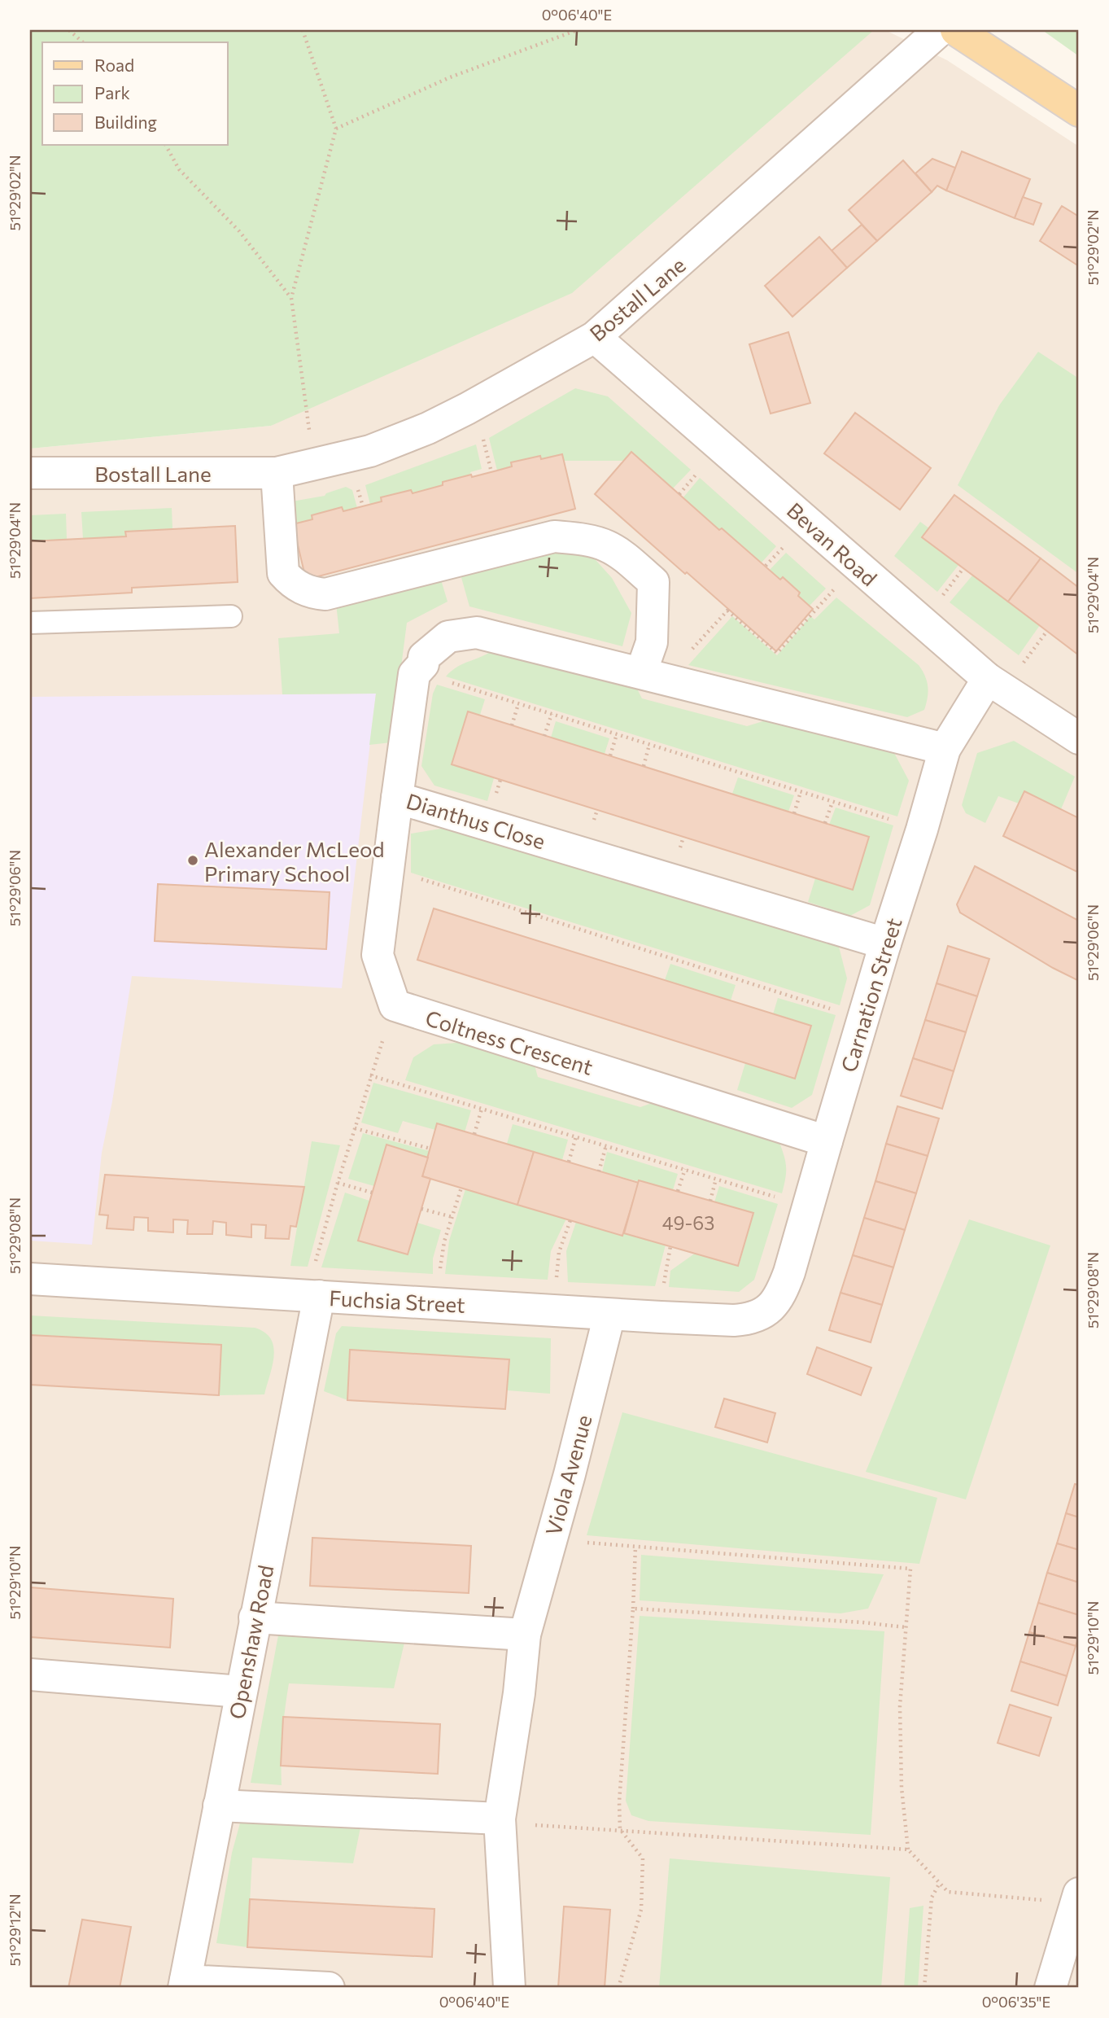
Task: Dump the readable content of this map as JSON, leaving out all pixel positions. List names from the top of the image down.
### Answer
{
  "streets": {
    "street": [
      "Bostall Lane",
      "Bevan Road",
      "Dianthus Close",
      "Carnation Street",
      "Coltness Crescent",
      "Fuchsia Street",
      "Viola Avenue",
      "Openshaw Road"
    ]
  },
  "crossings": [
    ["Bostall Lane", "Bevan Road"],
    ["Bevan Road", "Carnation Street"],
    ["Dianthus Close", "Carnation Street"],
    ["Carnation Street", "Coltness Crescent"],
    ["Carnation Street", "Fuchsia Street"],
    ["Fuchsia Street", "Viola Avenue"],
    ["Fuchsia Street", "Openshaw Road"]
  ],
  "places": ["Alexander McLeod Primary School"],
  "house_numbers": ["49-63"],
  "legend": ["Road", "Park", "Building"],
  "coordinates": [
    "0°06'40\"E",
    "51°29'02\"N",
    "51°29'04\"N",
    "51°29'06\"N",
    "51°29'08\"N",
    "51°29'10\"N",
    "51°29'12\"N",
    "0°06'35\"E"
  ]
}
